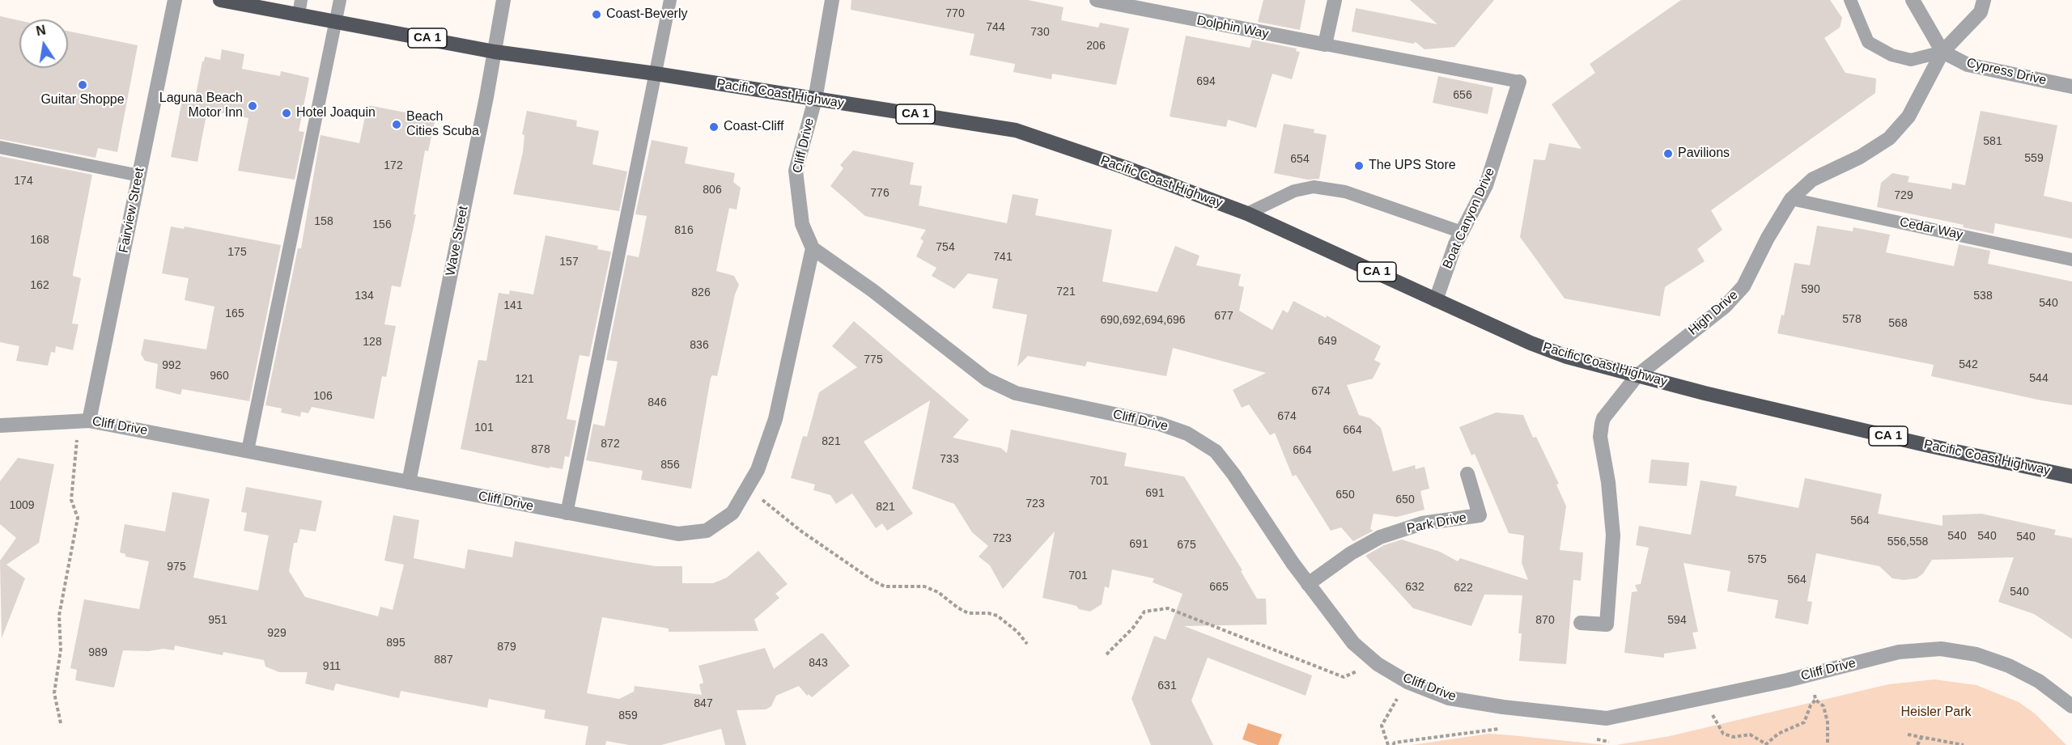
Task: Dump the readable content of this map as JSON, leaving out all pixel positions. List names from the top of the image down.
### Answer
{
  "streets": {
    "highway": ["CA 1", "Pacific Coast Highway"],
    "street": [
      "Dolphin Way",
      "Cypress Drive",
      "Cliff Drive",
      "Fairview Street",
      "Boat Canyon Drive",
      "Wave Street",
      "High Drive",
      "Park Drive"
    ],
    "lane": ["Cedar Way"]
  },
  "crossings": [
    ["Cypress Drive", "High Drive"],
    ["Pacific Coast Highway", "Cliff Drive"],
    ["Pacific Coast Highway", "Boat Canyon Drive"],
    ["Pacific Coast Highway", "Wave Street"],
    ["Pacific Coast Highway", "High Drive"],
    ["Cliff Drive", "Fairview Street"],
    ["Cliff Drive", "Wave Street"],
    ["Cliff Drive", "Park Drive"],
    ["Cedar Way", "High Drive"]
  ],
  "parks": ["Heisler Park"],
  "places": [
    "Coast-Beverly",
    "Guitar Shoppe",
    "Laguna Beach Motor Inn",
    "Hotel Joaquin",
    "Beach Cities Scuba",
    "Coast-Cliff",
    "Pavilions",
    "The UPS Store"
  ],
  "house_numbers": [
    "770",
    "744",
    "730",
    "206",
    "694",
    "656",
    "581",
    "559",
    "654",
    "172",
    "174",
    "806",
    "776",
    "729",
    "158",
    "156",
    "816",
    "168",
    "754",
    "175",
    "741",
    "157",
    "162",
    "590",
    "721",
    "826",
    "134",
    "538",
    "540",
    "141",
    "165",
    "677",
    "578",
    "690,692,694,696",
    "568",
    "649",
    "128",
    "836",
    "775",
    "542",
    "992",
    "960",
    "544",
    "121",
    "674",
    "106",
    "846",
    "674",
    "101",
    "664",
    "821",
    "872",
    "878",
    "664",
    "733",
    "856",
    "701",
    "691",
    "650",
    "650",
    "723",
    "1009",
    "821",
    "564",
    "540",
    "540",
    "540",
    "723",
    "556,558",
    "691",
    "675",
    "575",
    "975",
    "701",
    "564",
    "665",
    "632",
    "622",
    "540",
    "951",
    "870",
    "594",
    "929",
    "895",
    "879",
    "989",
    "887",
    "843",
    "911",
    "631",
    "847",
    "859"
  ],
  "north": "top"
}
